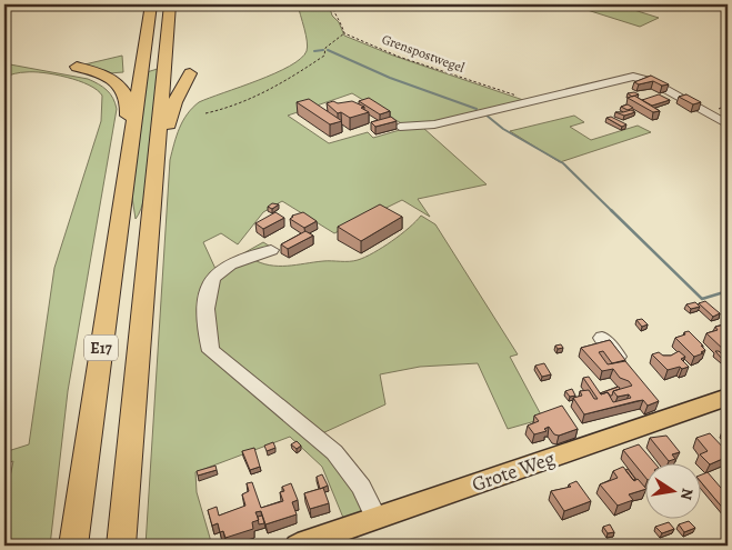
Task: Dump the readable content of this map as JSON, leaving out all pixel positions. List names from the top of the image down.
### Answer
{
  "streets": {
    "highway": ["E17"],
    "main road": ["Grote Weg"],
    "path": ["Grenspostwegel"]
  },
  "north": "right"
}
